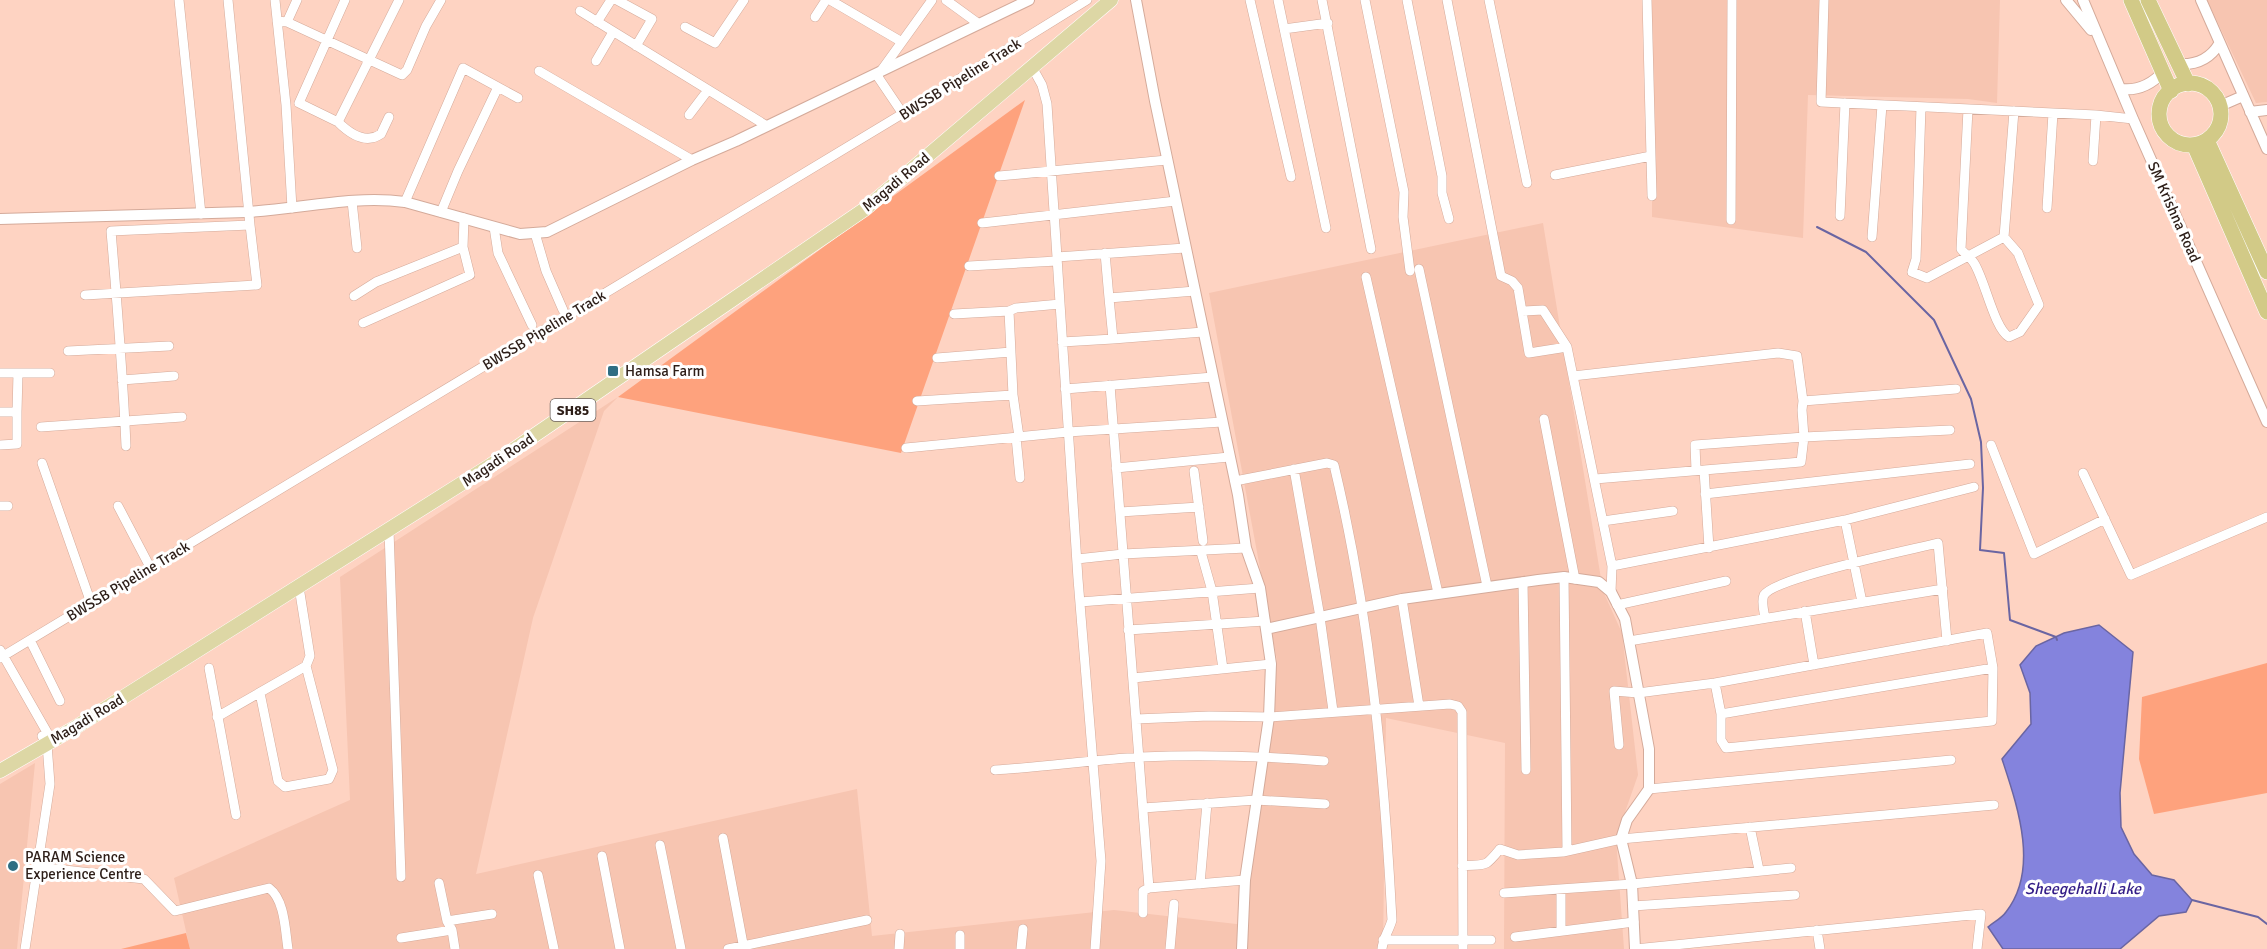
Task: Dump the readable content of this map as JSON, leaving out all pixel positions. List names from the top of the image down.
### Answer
{
  "streets": {
    "main road": ["Magadi Road", "SH85"],
    "street": ["BWSSB Pipeline Track", "SM Krishna Road"]
  },
  "water": ["Sheegehalli Lake"],
  "places": {
    "transit": ["Hamsa Farm"],
    "other": ["PARAM Science Experience Centre"]
  }
}
